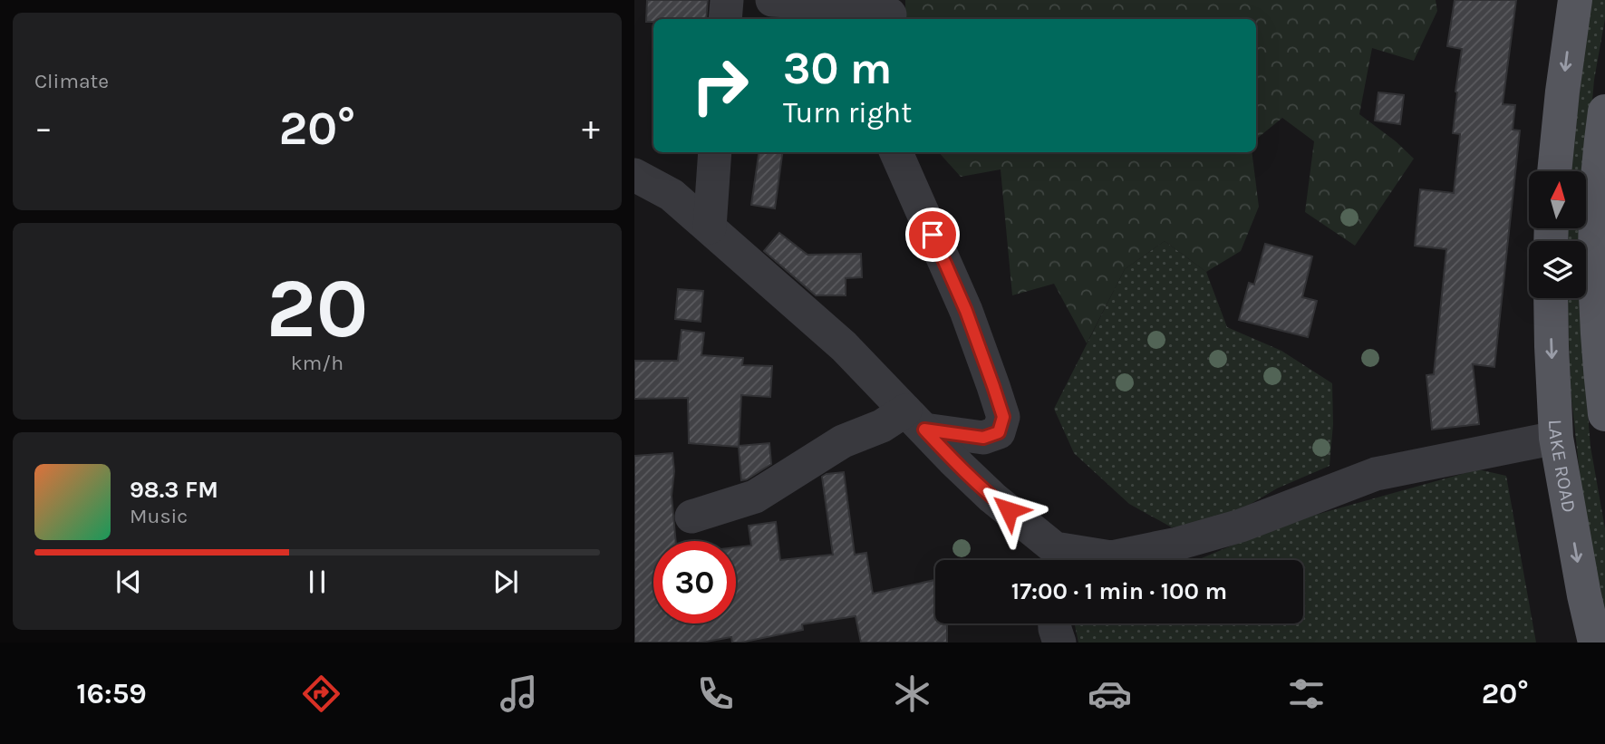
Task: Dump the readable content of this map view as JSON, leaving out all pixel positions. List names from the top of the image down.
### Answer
{
  "streets": {
    "main road": ["LAKE ROAD"]
  },
  "north": "top",
  "page": {
    "tile": [
      "Climate",
      ["20", "km/h"]
    ],
    "turn": ["30 m", "Turn right"],
    "heat": ["−", "20°", "+"],
    "song": ["98.3 FM", "Music"],
    "limit": "30",
    "trip": "17:00 · 1 min · 100 m",
    "tabs": ["16:59", "20°"]
  }
}
